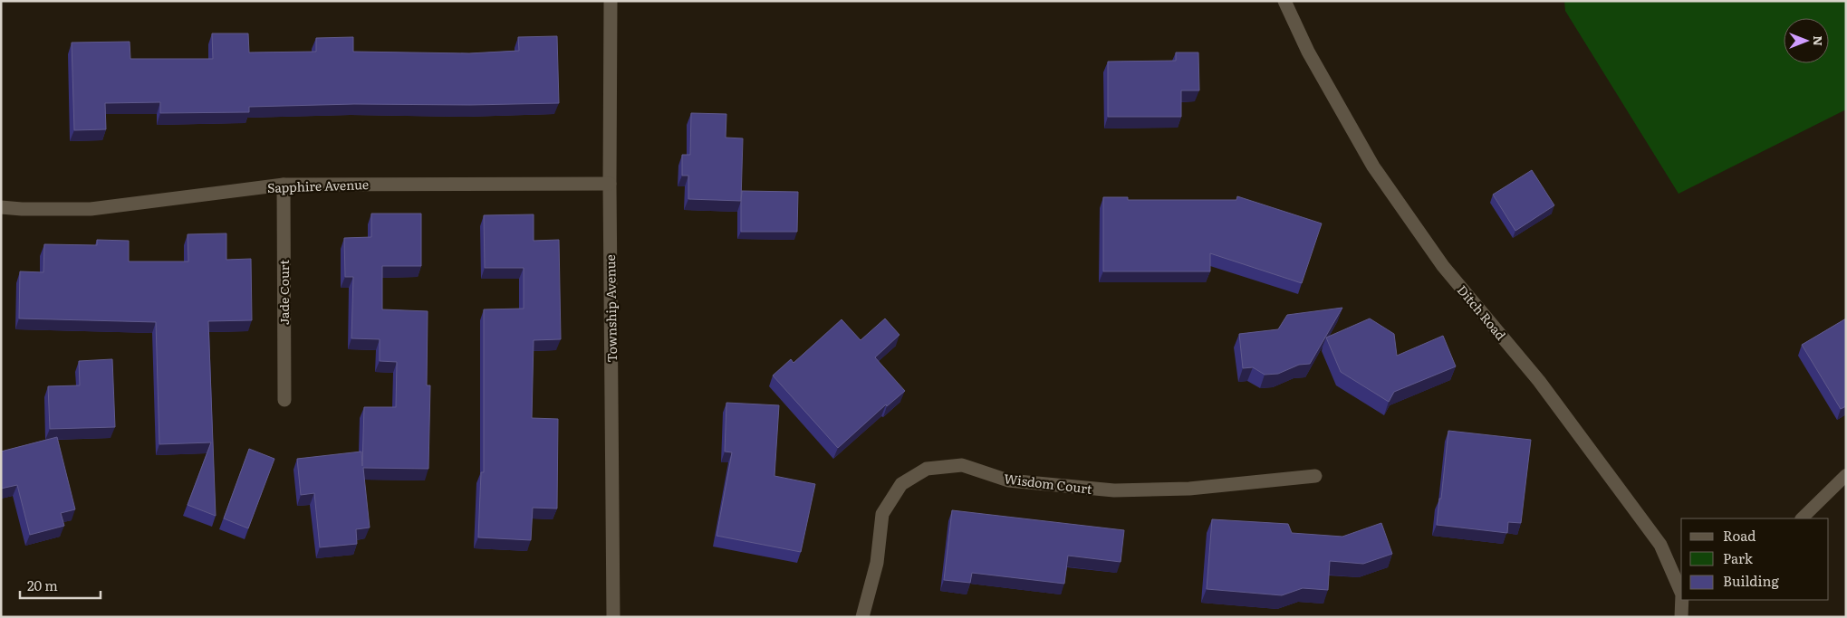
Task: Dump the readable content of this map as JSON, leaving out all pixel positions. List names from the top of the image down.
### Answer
{
  "streets": {
    "street": [
      "Sapphire Avenue",
      "Jade Court",
      "Township Avenue",
      "Ditch Road",
      "Wisdom Court"
    ]
  },
  "crossings": [
    ["Sapphire Avenue", "Jade Court"],
    ["Sapphire Avenue", "Township Avenue"]
  ],
  "legend": ["Road", "Park", "Building"],
  "scale_bar": "20 m",
  "north": "right"
}
